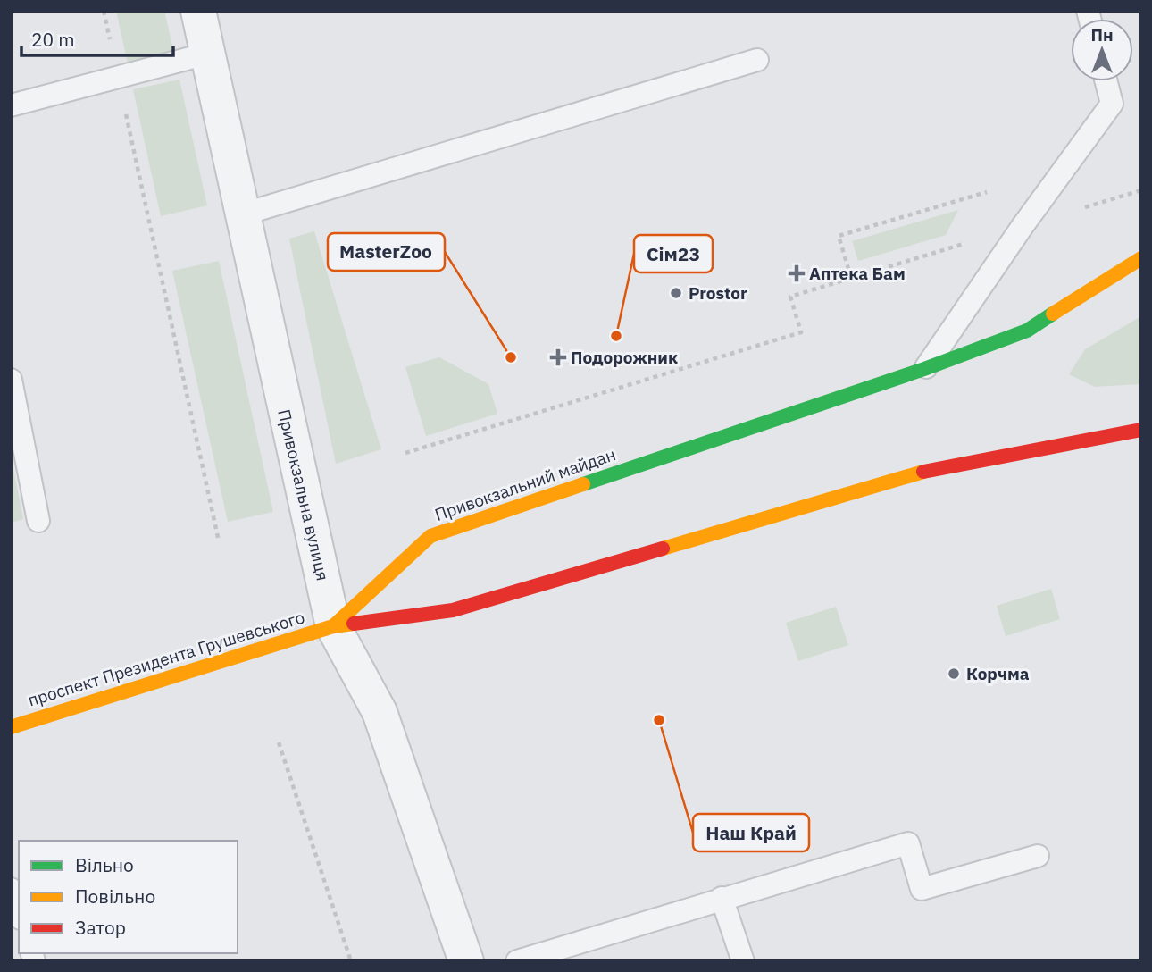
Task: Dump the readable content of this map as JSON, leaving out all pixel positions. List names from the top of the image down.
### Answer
{
  "streets": {
    "street": ["Привокзальний майдан", "Привокзальна вулиця", "проспект Президента Грушевського"]
  },
  "crossings": [
    ["Привокзальний майдан", "Привокзальна вулиця"],
    ["Привокзальний майдан", "проспект Президента Грушевського"],
    ["Привокзальна вулиця", "проспект Президента Грушевського"]
  ],
  "places": {
    "health": ["Аптека Бам", "Подорожник"],
    "other": [
      "Prostor",
      "Сім23",
      "MasterZoo",
      "Корчма",
      "Наш Край"
    ]
  },
  "legend": ["Вільно", "Повільно", "Затор"],
  "scale_bar": "20 m",
  "north": "top"
}
